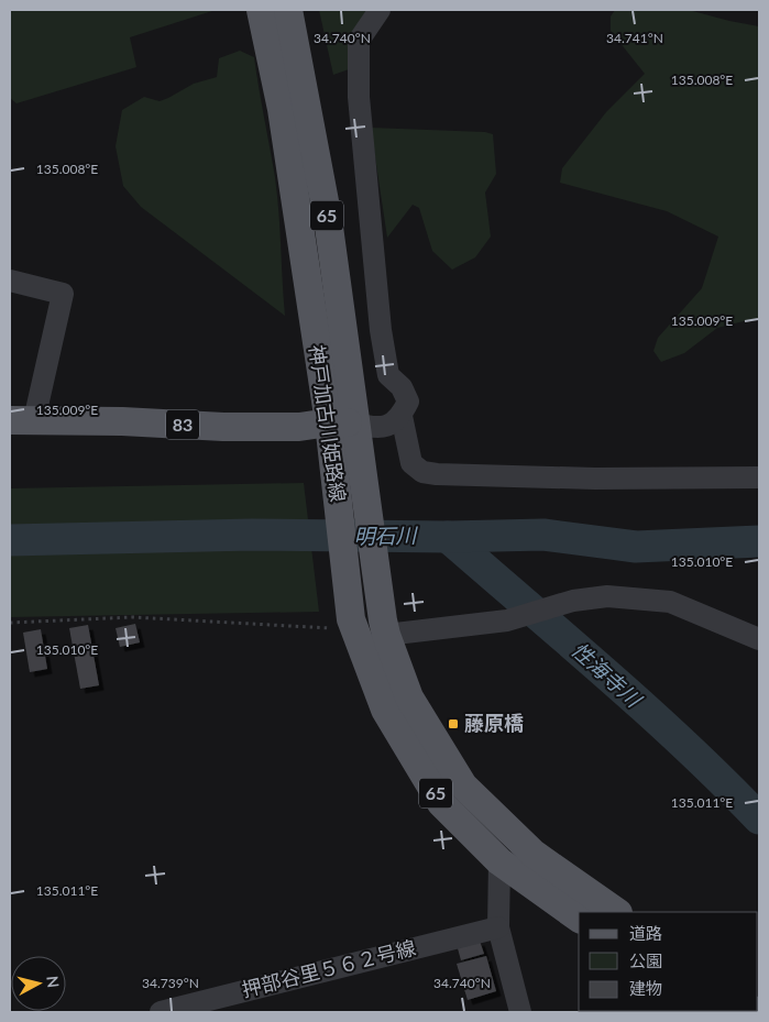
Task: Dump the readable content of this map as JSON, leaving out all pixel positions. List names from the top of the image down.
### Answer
{
  "streets": {
    "main road": ["65", "神戸加古川姫路線", "83"],
    "street": ["押部谷里５６２号線"]
  },
  "crossings": [
    ["神戸加古川姫路線", "83"]
  ],
  "water": ["明石川", "性海寺川"],
  "places": {
    "transit": ["藤原橋"]
  },
  "legend": ["道路", "公園", "建物"],
  "north": "right",
  "coordinates": [
    "34.740°N",
    "34.741°N",
    "135.008°E",
    "135.009°E",
    "135.010°E",
    "135.011°E",
    "34.739°N"
  ]
}
